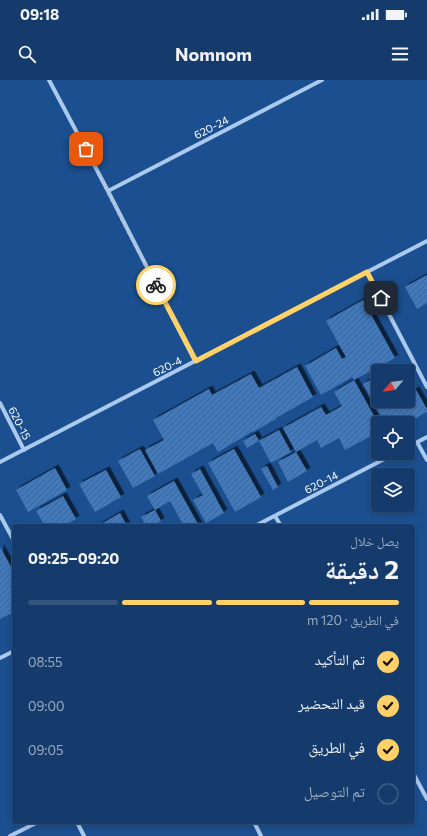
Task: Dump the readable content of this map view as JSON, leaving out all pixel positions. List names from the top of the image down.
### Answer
{
  "streets": {
    "street": [
      "620-24",
      "620-4",
      "620-15",
      "620-14"
    ]
  },
  "crossings": [
    ["620-4", "620-15"]
  ],
  "north": "bottom left",
  "page": {
    "status": "09:18",
    "header": "Nomnom",
    "heading": ["2 دقيقة", "يصل خلال", "09:20–09:25"],
    "bar": "في الطريق · 120 m",
    "list": [
      ["تم التأكيد", "08:55"],
      ["قيد التحضير", "09:00"],
      ["في الطريق", "09:05"],
      "تم التوصيل"
    ]
  }
}
